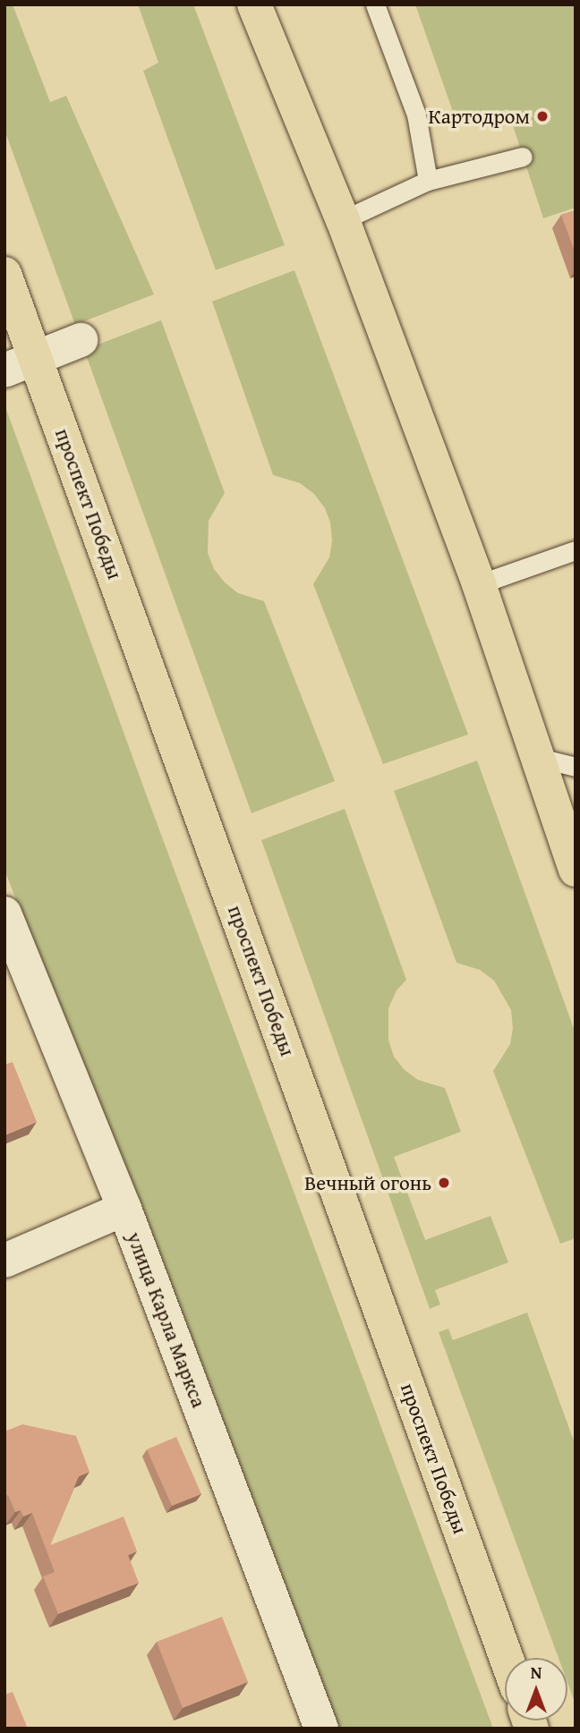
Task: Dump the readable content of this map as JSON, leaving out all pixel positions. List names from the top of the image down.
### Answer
{
  "streets": {
    "main road": ["проспект Победы"],
    "street": ["улица Карла Маркса"]
  },
  "places": ["Картодром", "Вечный огонь"],
  "north": "top"
}
